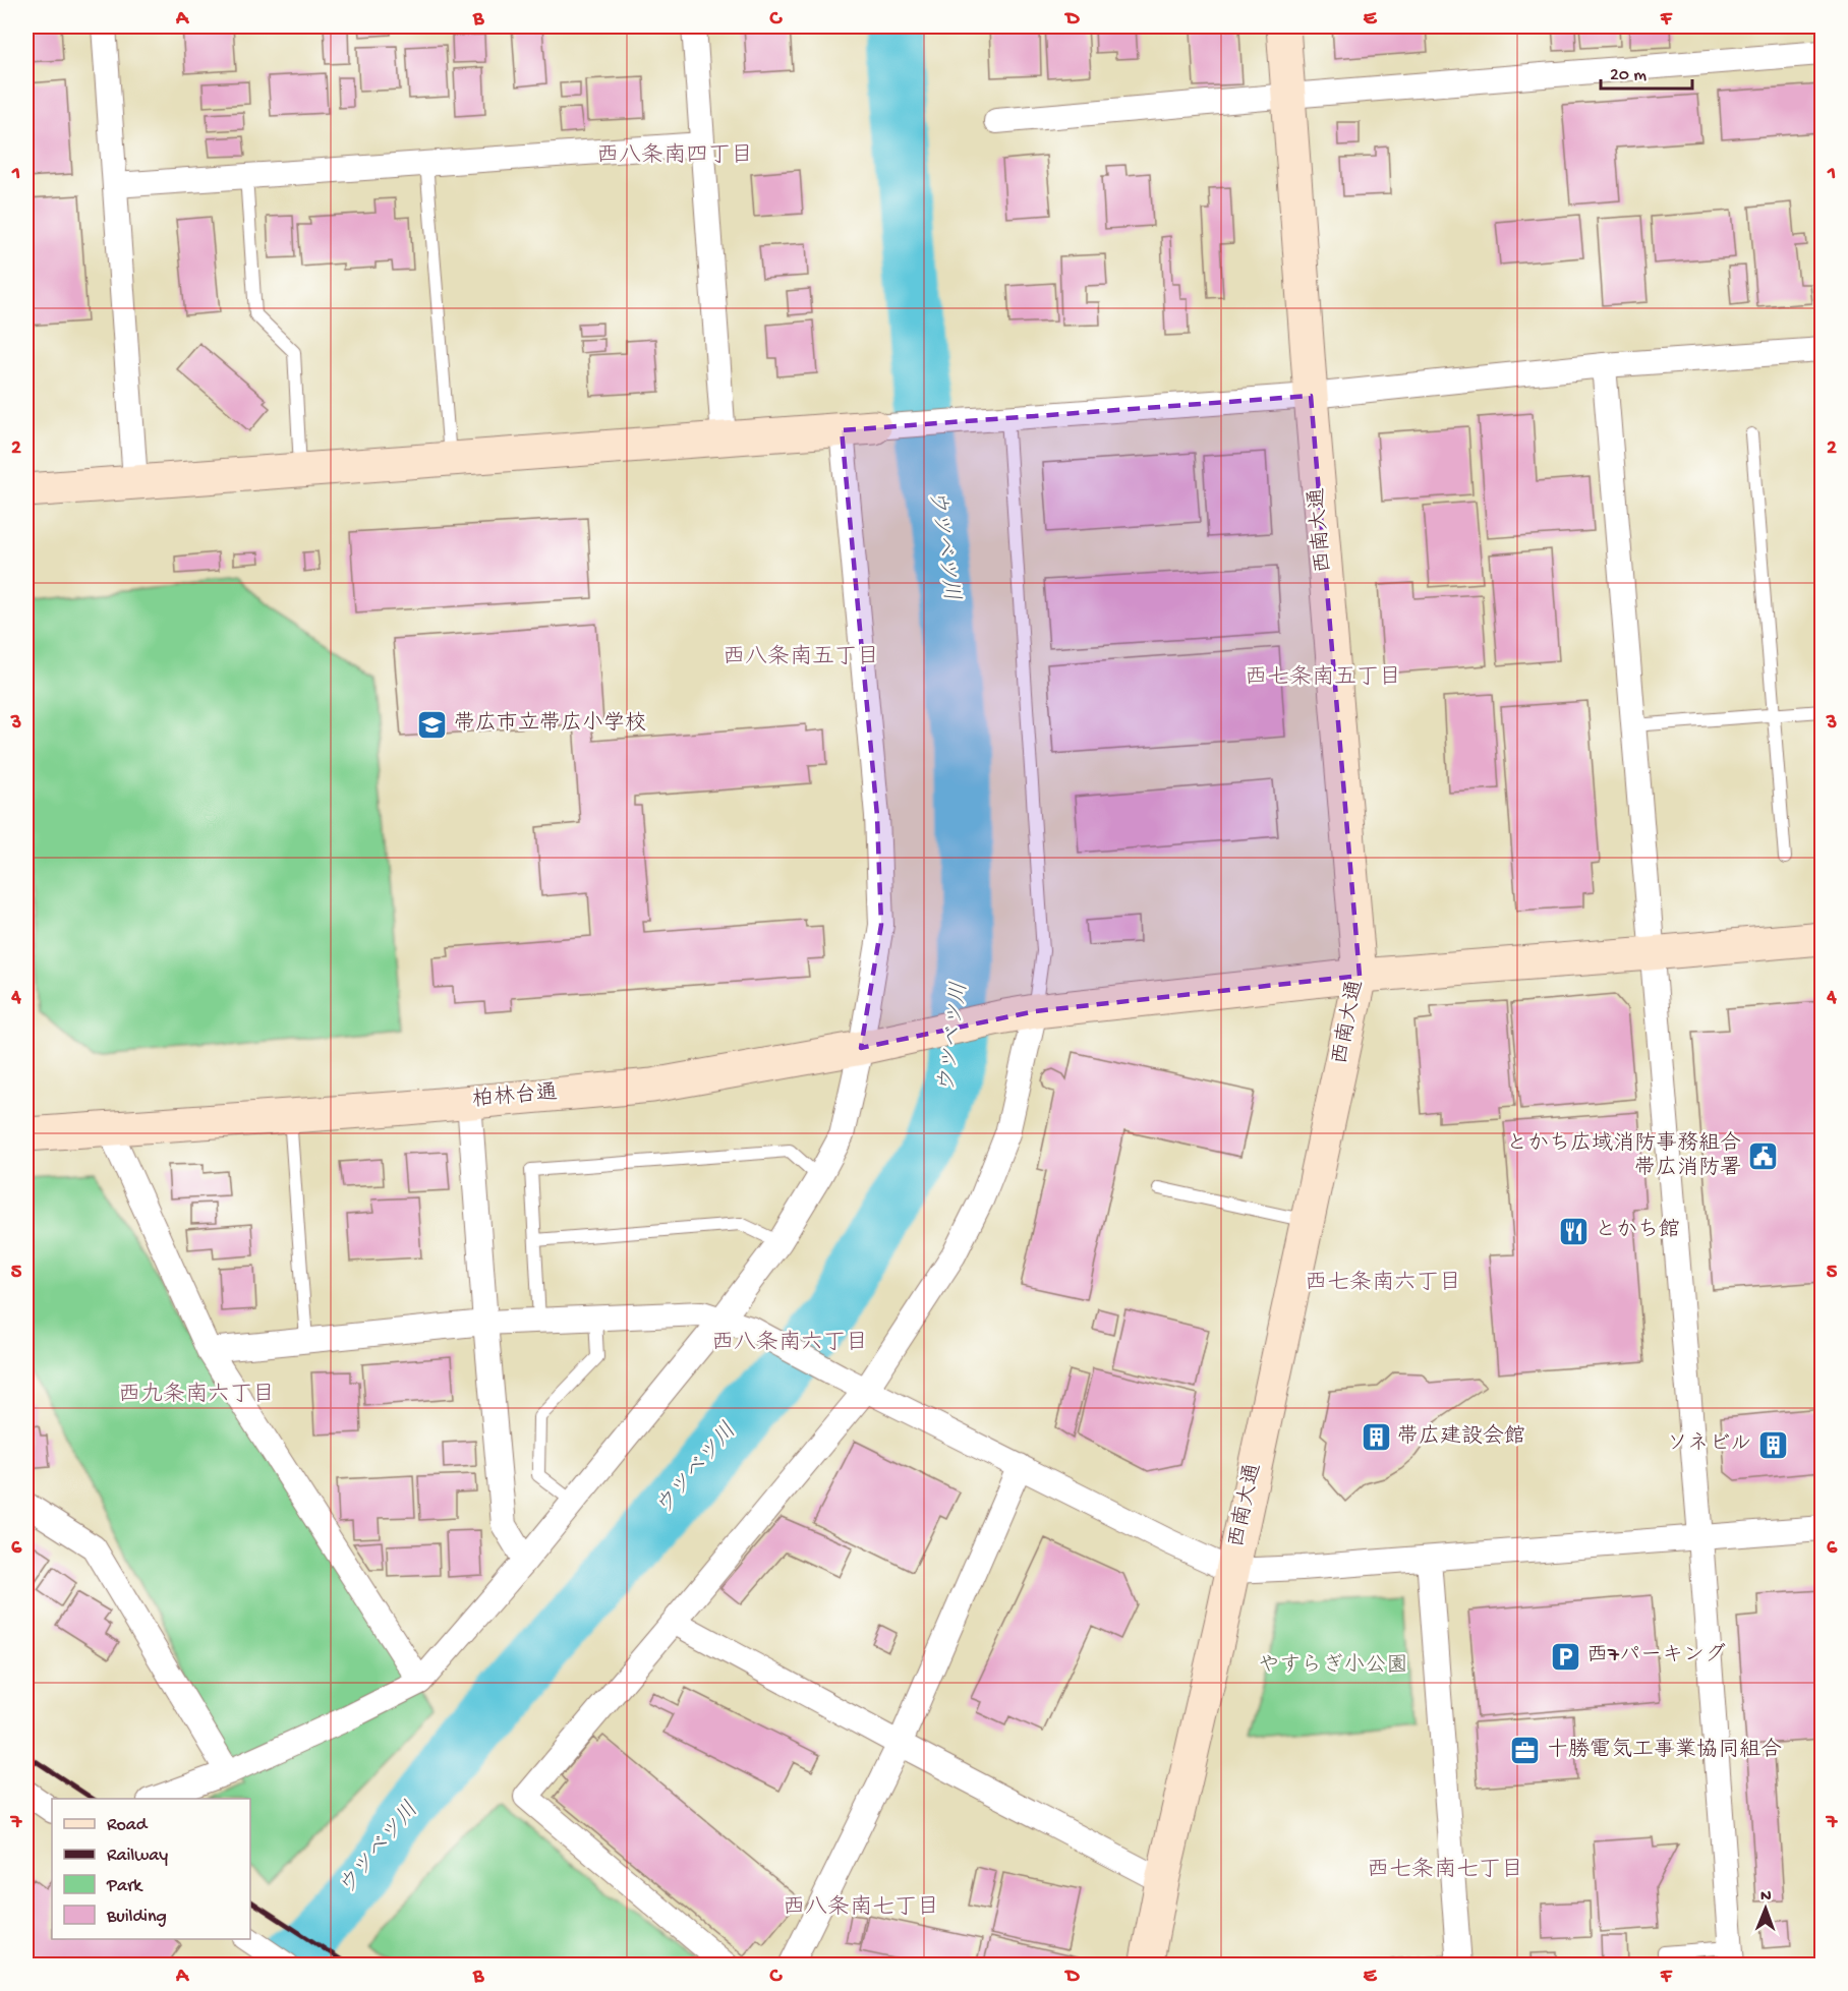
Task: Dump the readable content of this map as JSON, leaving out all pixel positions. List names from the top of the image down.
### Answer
{
  "streets": {
    "street": ["西南大通", "柏林台通"]
  },
  "crossings": [
    ["西南大通", "柏林台通"]
  ],
  "districts": [
    "西八条南四丁目",
    "西八条南五丁目",
    "西七条南五丁目",
    "西七条南六丁目",
    "西八条南六丁目",
    "西九条南六丁目",
    "西七条南七丁目",
    "西八条南七丁目"
  ],
  "water": ["ウツベツ川"],
  "parks": ["やすらぎ小公園"],
  "places": {
    "school or university": ["帯広市立帯広小学校"],
    "public building": ["とかち広域消防事務組合 帯広消防署"],
    "restaurant": ["とかち館"],
    "building": ["帯広建設会館", "ソネビル"],
    "parking": ["西7パーキング"],
    "office": ["十勝電気工事業協同組合"]
  },
  "legend": [
    "Road",
    "Railway",
    "Park",
    "Building"
  ],
  "scale_bar": "20 m",
  "north": "top",
  "grid": {
    "columns": [
      "A",
      "B",
      "C",
      "D",
      "E",
      "F"
    ],
    "rows": [
      "1",
      "2",
      "3",
      "4",
      "5",
      "6",
      "7"
    ]
  }
}
